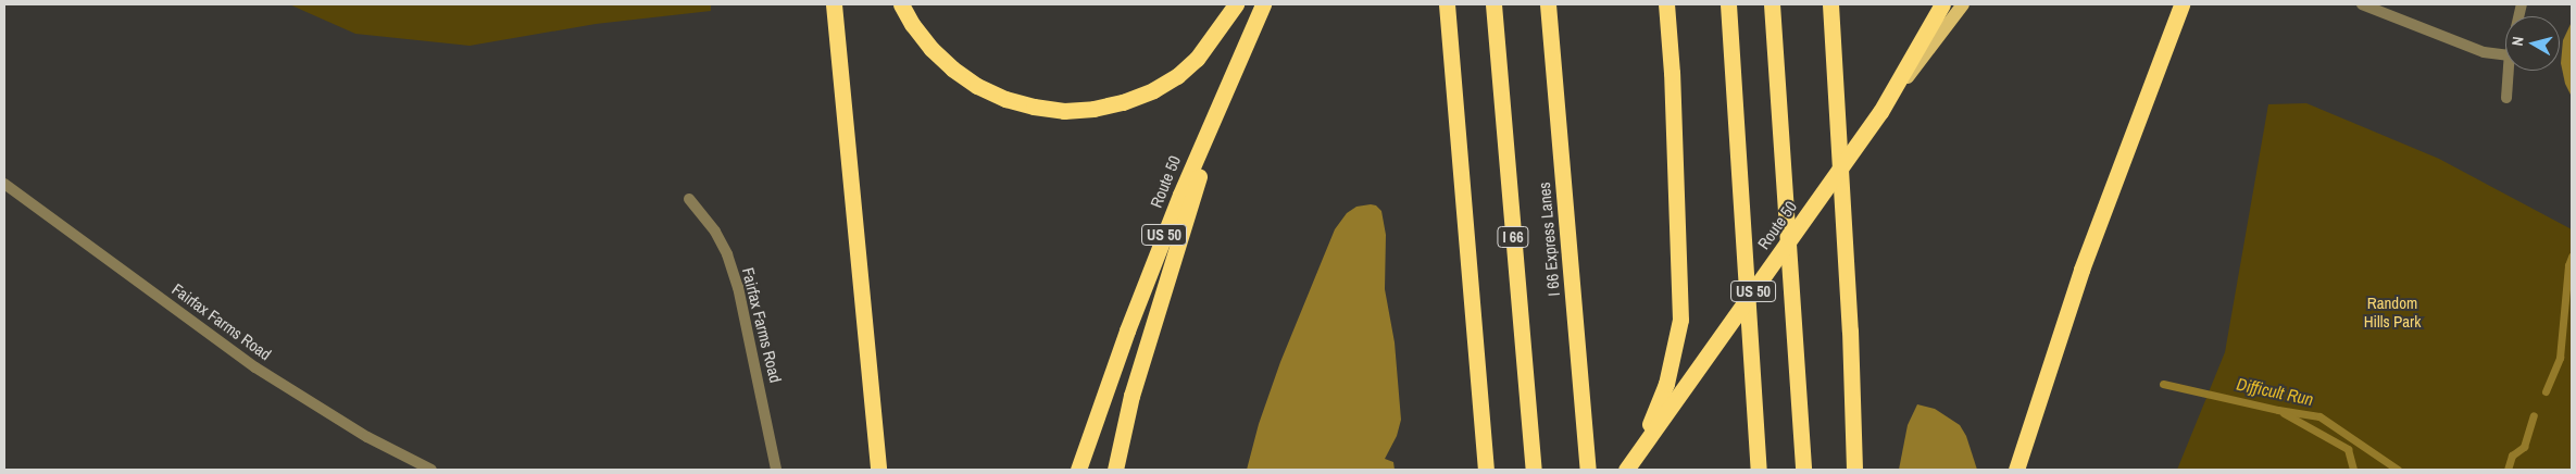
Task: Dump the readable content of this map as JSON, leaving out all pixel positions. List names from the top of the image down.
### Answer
{
  "streets": {
    "highway": [
      "Route 50",
      "US 50",
      "I 66",
      "I 66 Express Lanes"
    ],
    "street": ["Fairfax Farms Road"]
  },
  "water": ["Difficult Run"],
  "parks": ["Random Hills Park"],
  "north": "left"
}
